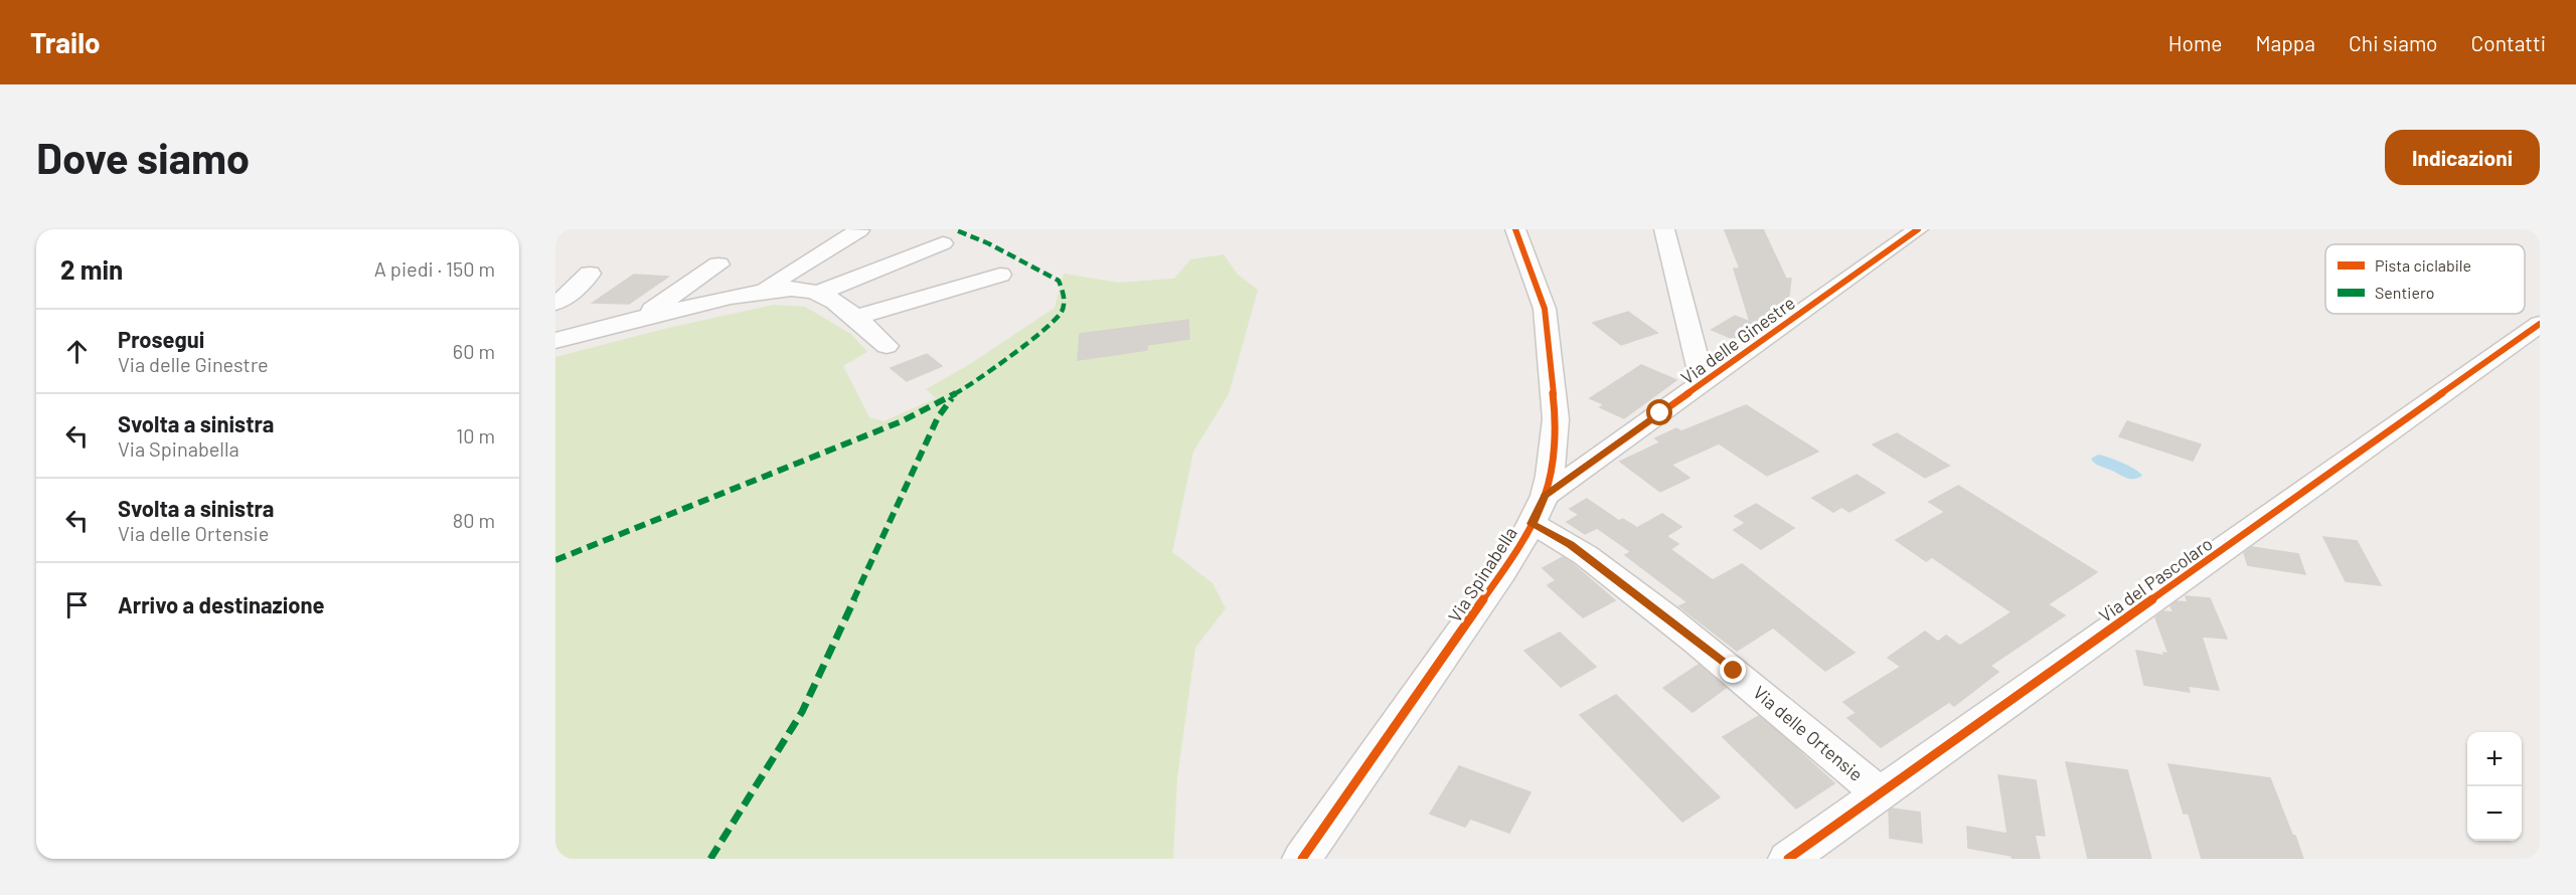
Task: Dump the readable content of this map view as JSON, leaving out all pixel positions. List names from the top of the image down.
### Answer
{
  "streets": {
    "street": [
      "Via delle Ginestre",
      "Via Spinabella",
      "Via del Pascolaro",
      "Via delle Ortensie"
    ]
  },
  "crossings": [
    ["Via delle Ginestre", "Via Spinabella"],
    ["Via delle Ginestre", "Via delle Ortensie"],
    ["Via Spinabella", "Via delle Ortensie"],
    ["Via del Pascolaro", "Via delle Ortensie"]
  ],
  "legend": ["Pista ciclabile", "Sentiero"],
  "page": {
    "header": "Trailo",
    "nav": [
      "Home",
      "Mappa",
      "Chi siamo",
      "Contatti"
    ],
    "buttons": "Indicazioni",
    "title": "Dove siamo",
    "heading": ["2 min", "A piedi · 150 m"],
    "list": [
      ["Prosegui", "Via delle Ginestre", "60 m"],
      ["Svolta a sinistra", "Via Spinabella", "10 m"],
      ["Svolta a sinistra", "Via delle Ortensie", "80 m"],
      "Arrivo a destinazione"
    ],
    "map_buttons": ["+", "−"]
  }
}
